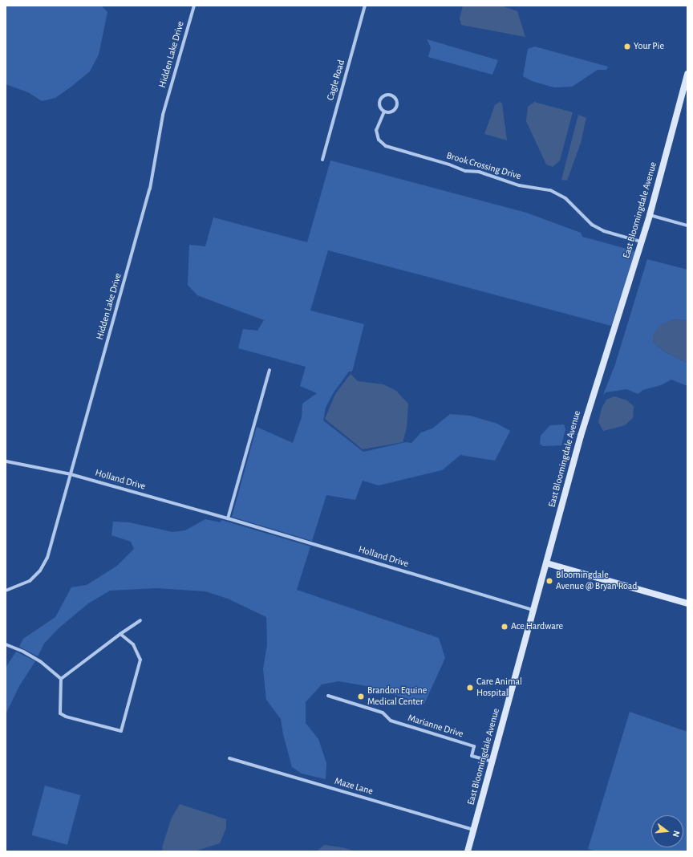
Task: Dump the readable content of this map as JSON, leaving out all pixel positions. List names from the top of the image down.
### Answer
{
  "streets": {
    "main road": ["East Bloomingdale Avenue"],
    "street": [
      "Hidden Lake Drive",
      "Cagle Road",
      "Brook Crossing Drive",
      "Holland Drive",
      "Marianne Drive",
      "Maze Lane"
    ]
  },
  "crossings": [
    ["Hidden Lake Drive", "Holland Drive"],
    ["Brook Crossing Drive", "East Bloomingdale Avenue"],
    ["East Bloomingdale Avenue", "Holland Drive"],
    ["East Bloomingdale Avenue", "Marianne Drive"],
    ["East Bloomingdale Avenue", "Maze Lane"]
  ],
  "places": [
    "Your Pie",
    "Bloomingdale Avenue @ Bryan Road",
    "Ace Hardware",
    "Care Animal Hospital",
    "Brandon Equine Medical Center"
  ],
  "north": "right"
}
